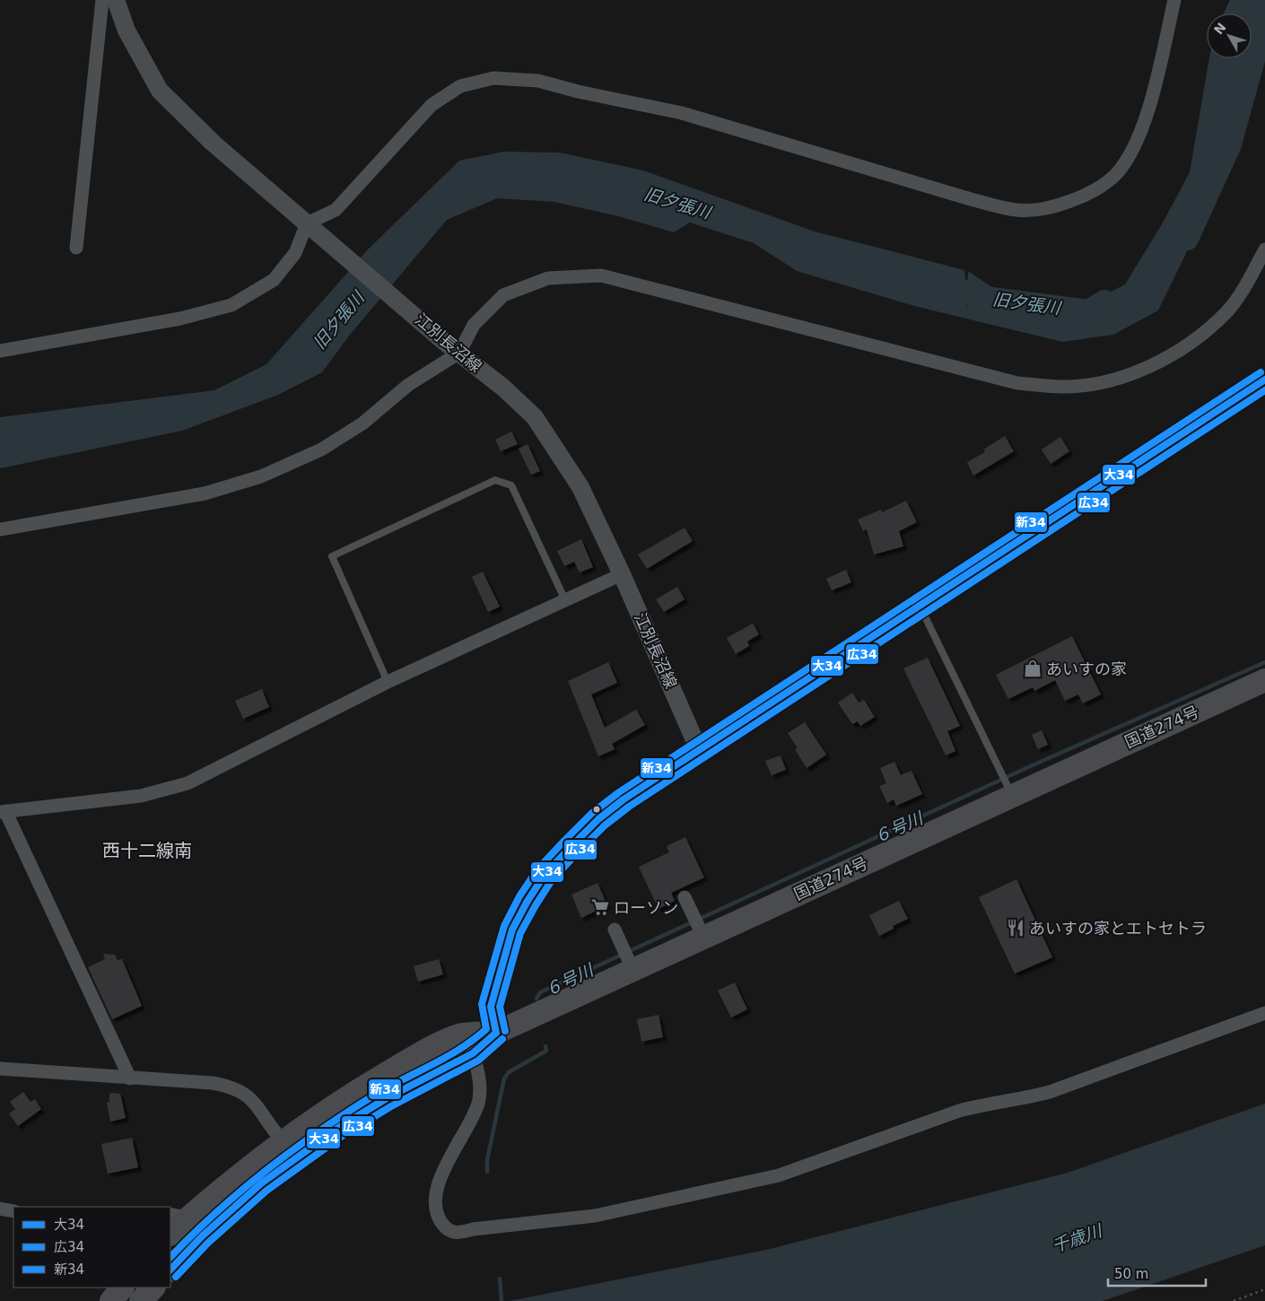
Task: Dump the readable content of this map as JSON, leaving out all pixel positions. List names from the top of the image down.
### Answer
{
  "streets": {
    "highway": ["国道274号"],
    "main road": ["江別長沼線"]
  },
  "districts": ["西十二線南"],
  "water": ["旧夕張川", "６号川", "千歳川"],
  "places": {
    "shop": ["あいすの家"],
    "supermarket": ["ローソン"],
    "restaurant": ["あいすの家とエトセトラ"]
  },
  "lines": ["transit line 新34", "transit line 大34", "transit line 広34"],
  "legend": ["大34", "広34", "新34"],
  "scale_bar": "50 m",
  "north": "top left"
}
